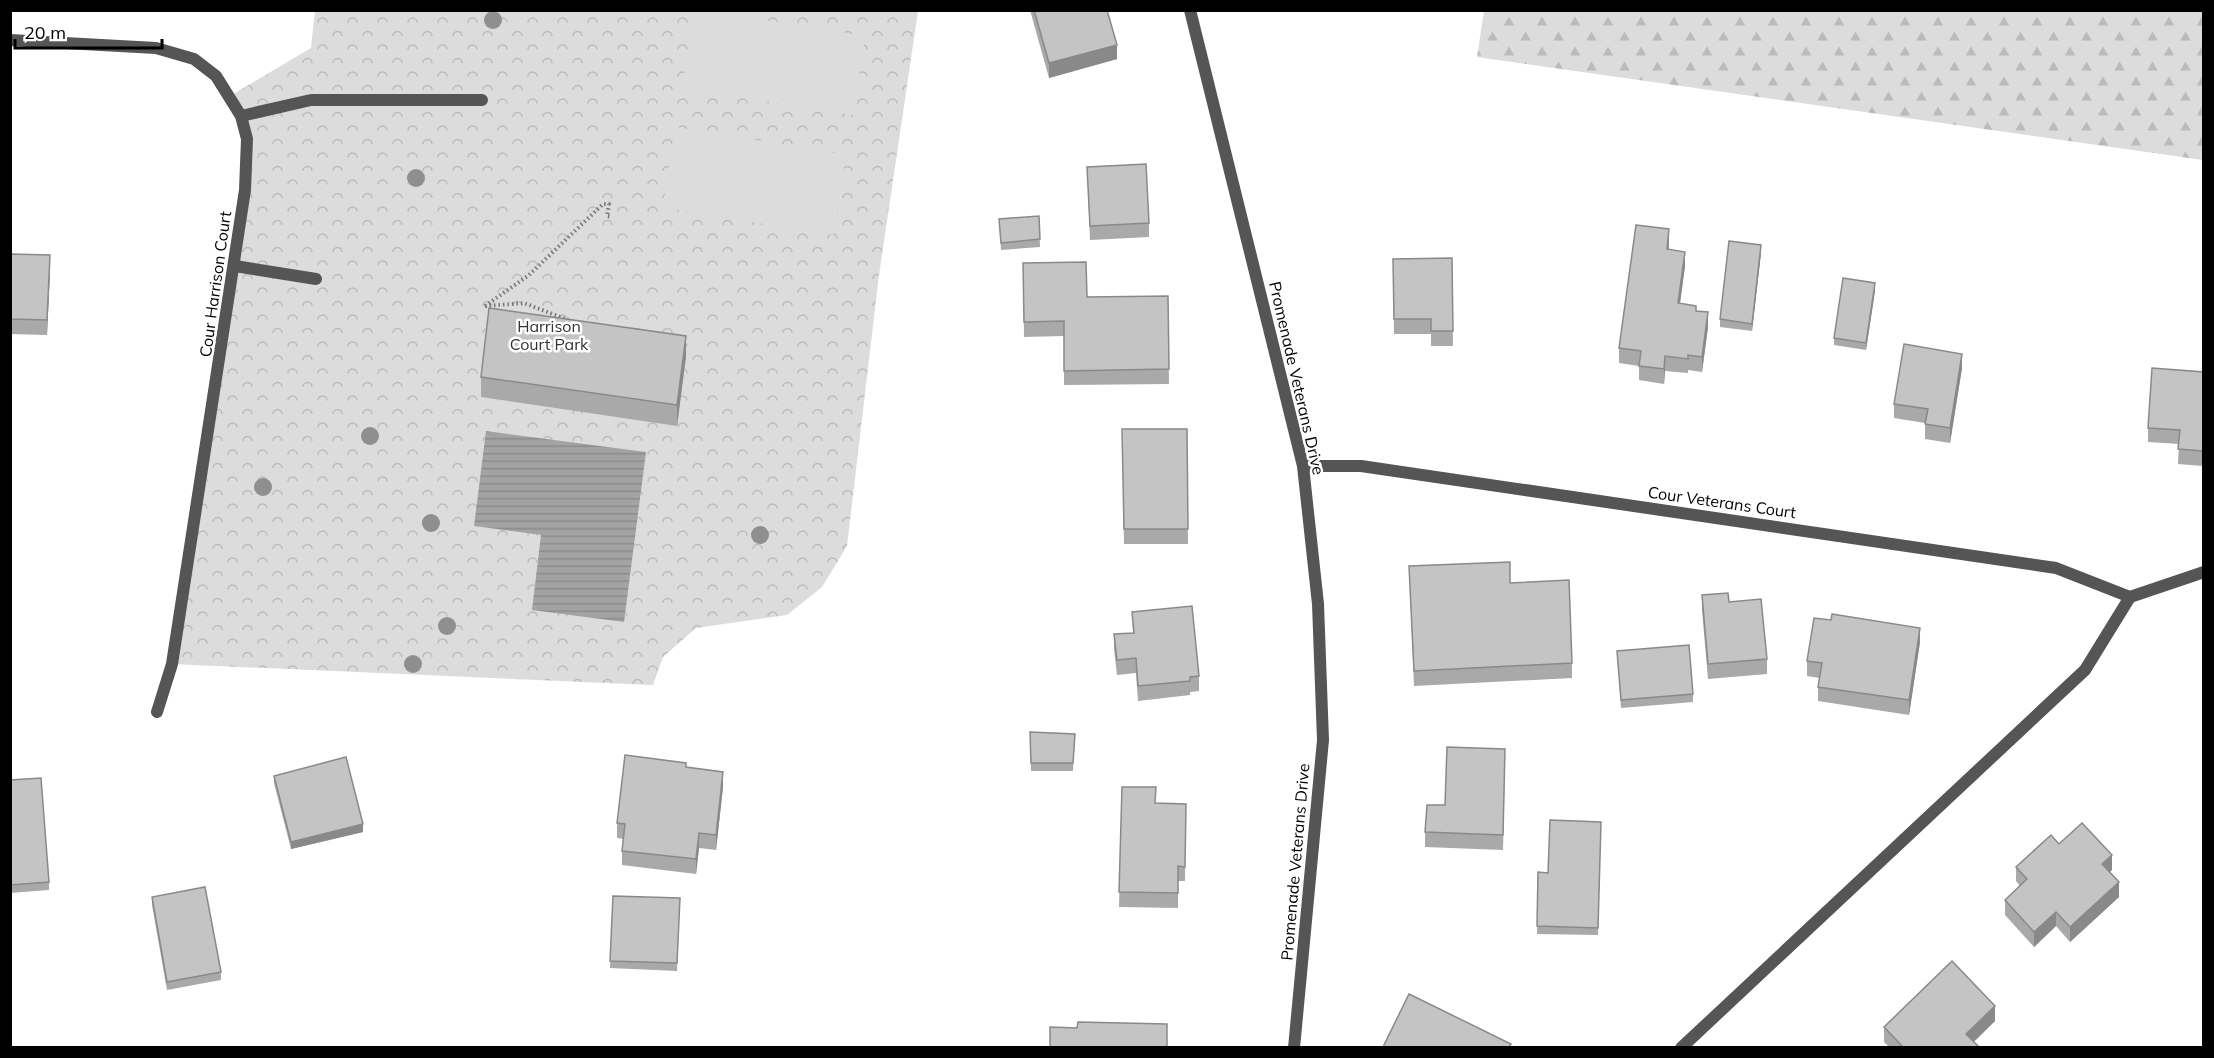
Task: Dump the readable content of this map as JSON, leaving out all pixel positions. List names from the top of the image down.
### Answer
{
  "streets": {
    "street": ["Cour Harrison Court", "Promenade Veterans Drive", "Cour Veterans Court"]
  },
  "crossings": [
    ["Promenade Veterans Drive", "Cour Veterans Court"]
  ],
  "parks": ["Harrison Court Park"],
  "scale_bar": "20 m"
}
